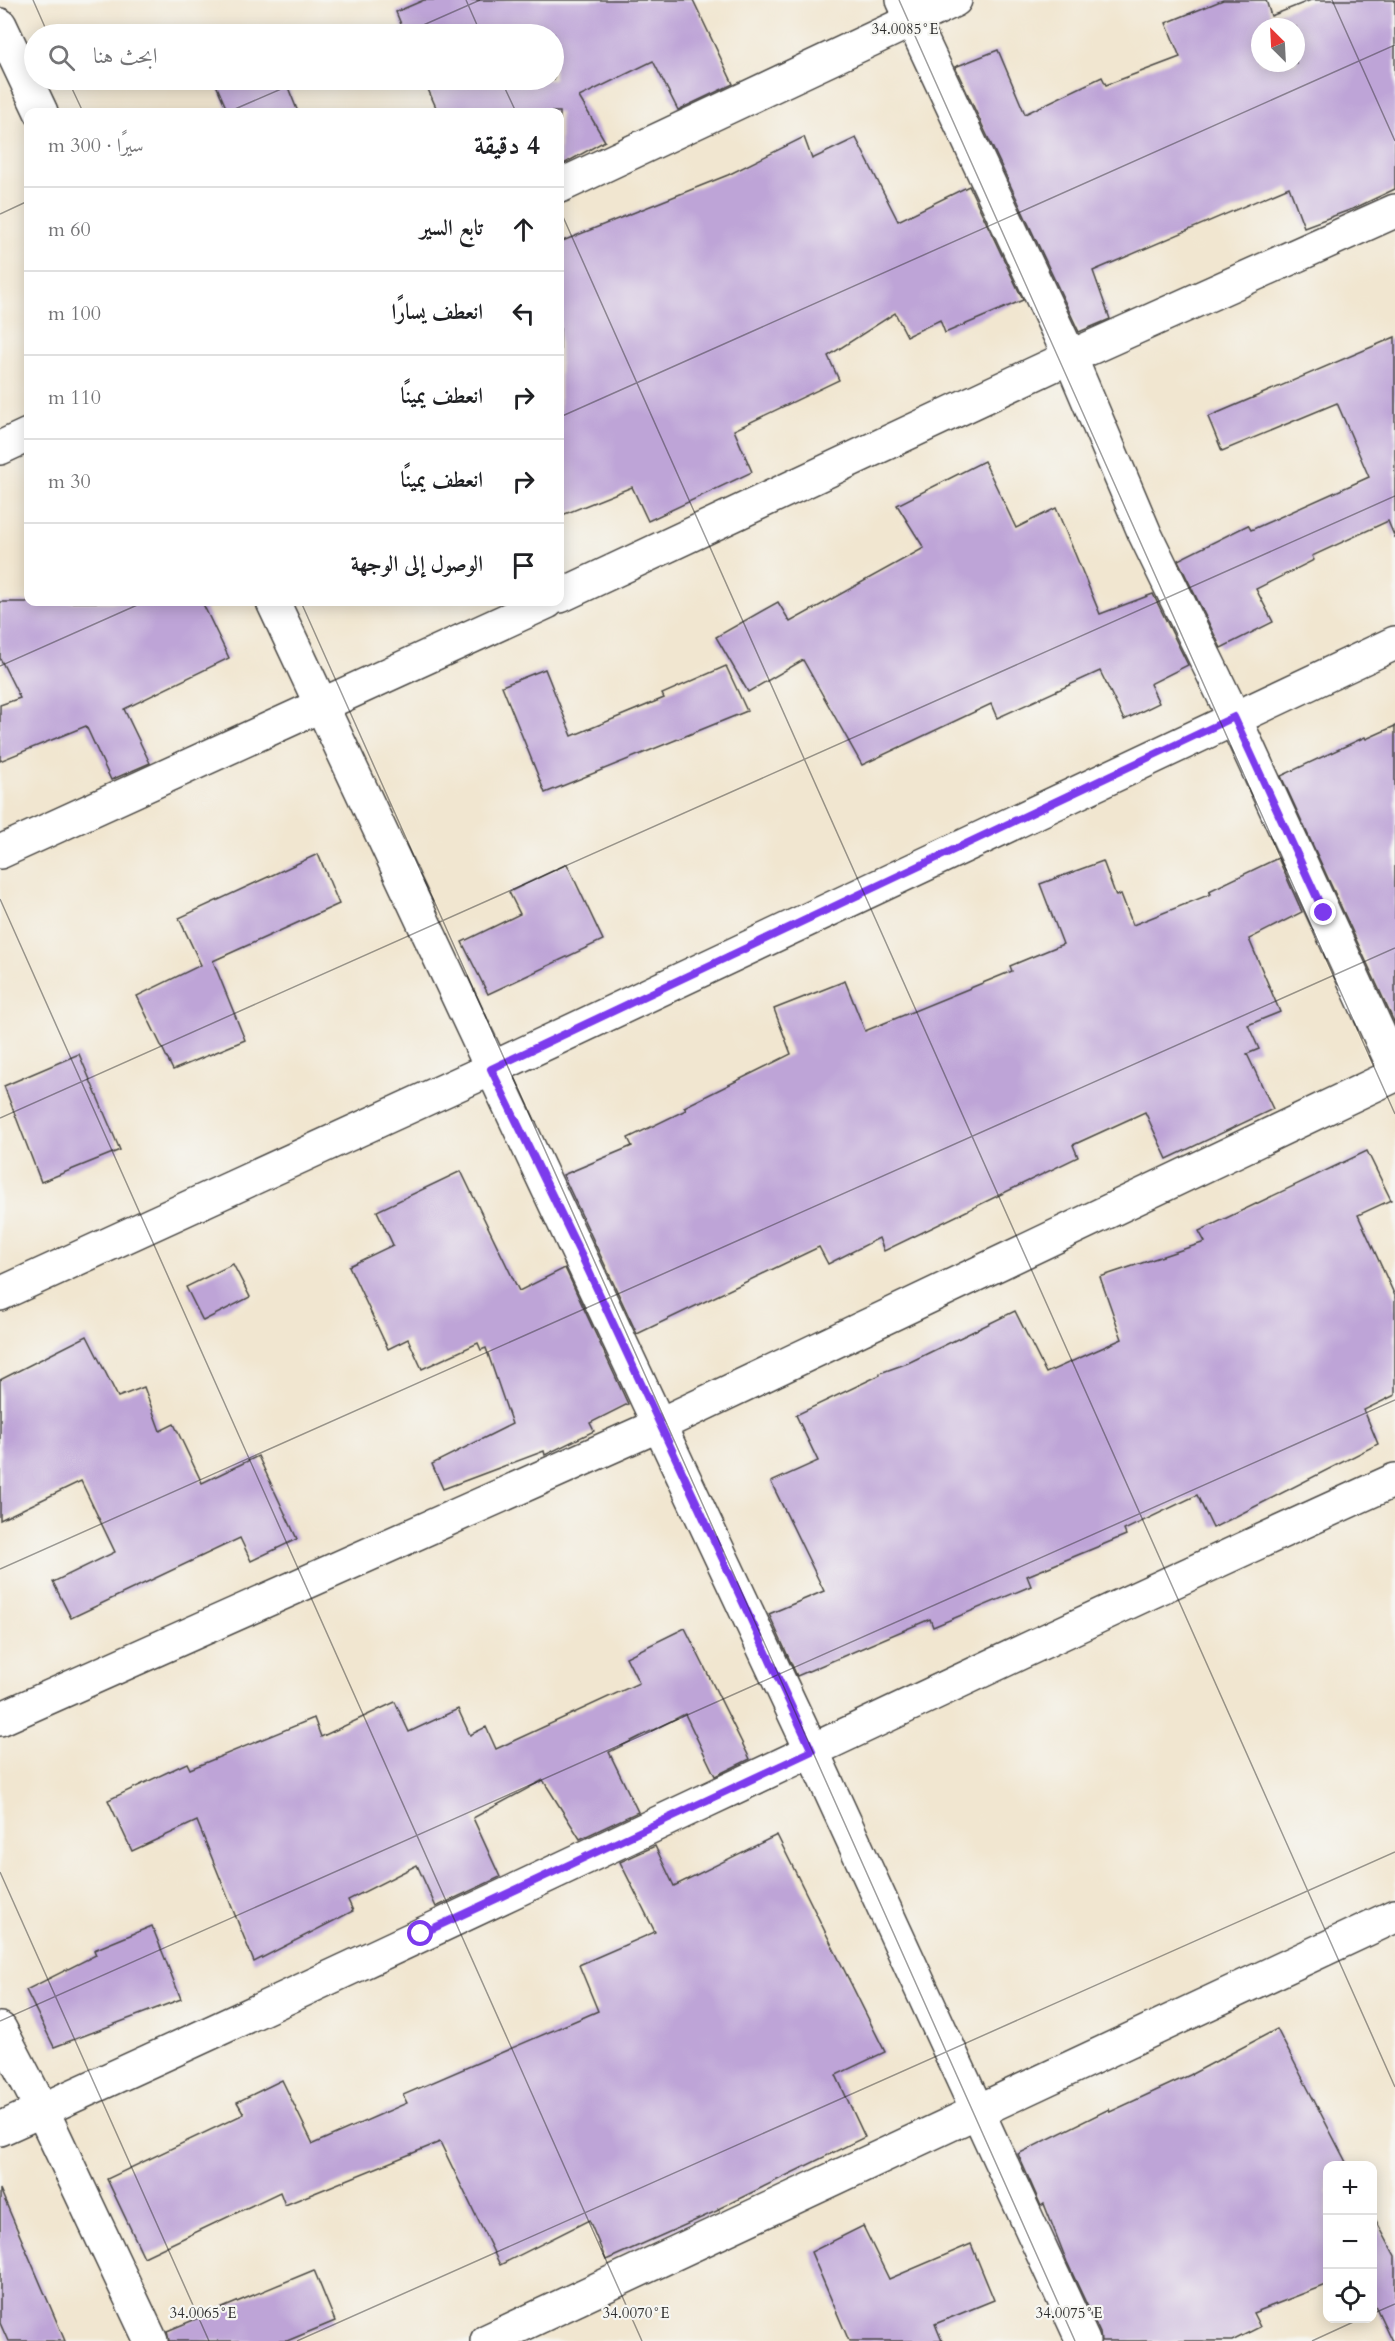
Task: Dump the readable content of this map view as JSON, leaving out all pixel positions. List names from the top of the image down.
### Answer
{
  "north": "top left",
  "page": {
    "search": "ابحث هنا",
    "heading": ["4 دقيقة", "سيرًا · 300 m"],
    "list": [
      ["تابع السير", "60 m"],
      ["انعطف يسارًا", "100 m"],
      ["انعطف يمينًا", "110 m"],
      ["انعطف يمينًا", "30 m"],
      "الوصول إلى الوجهة"
    ],
    "map_buttons": ["+", "−"]
  },
  "coordinates": [
    "34.0085°E",
    "34.0065°E",
    "34.0070°E",
    "34.0075°E"
  ]
}
